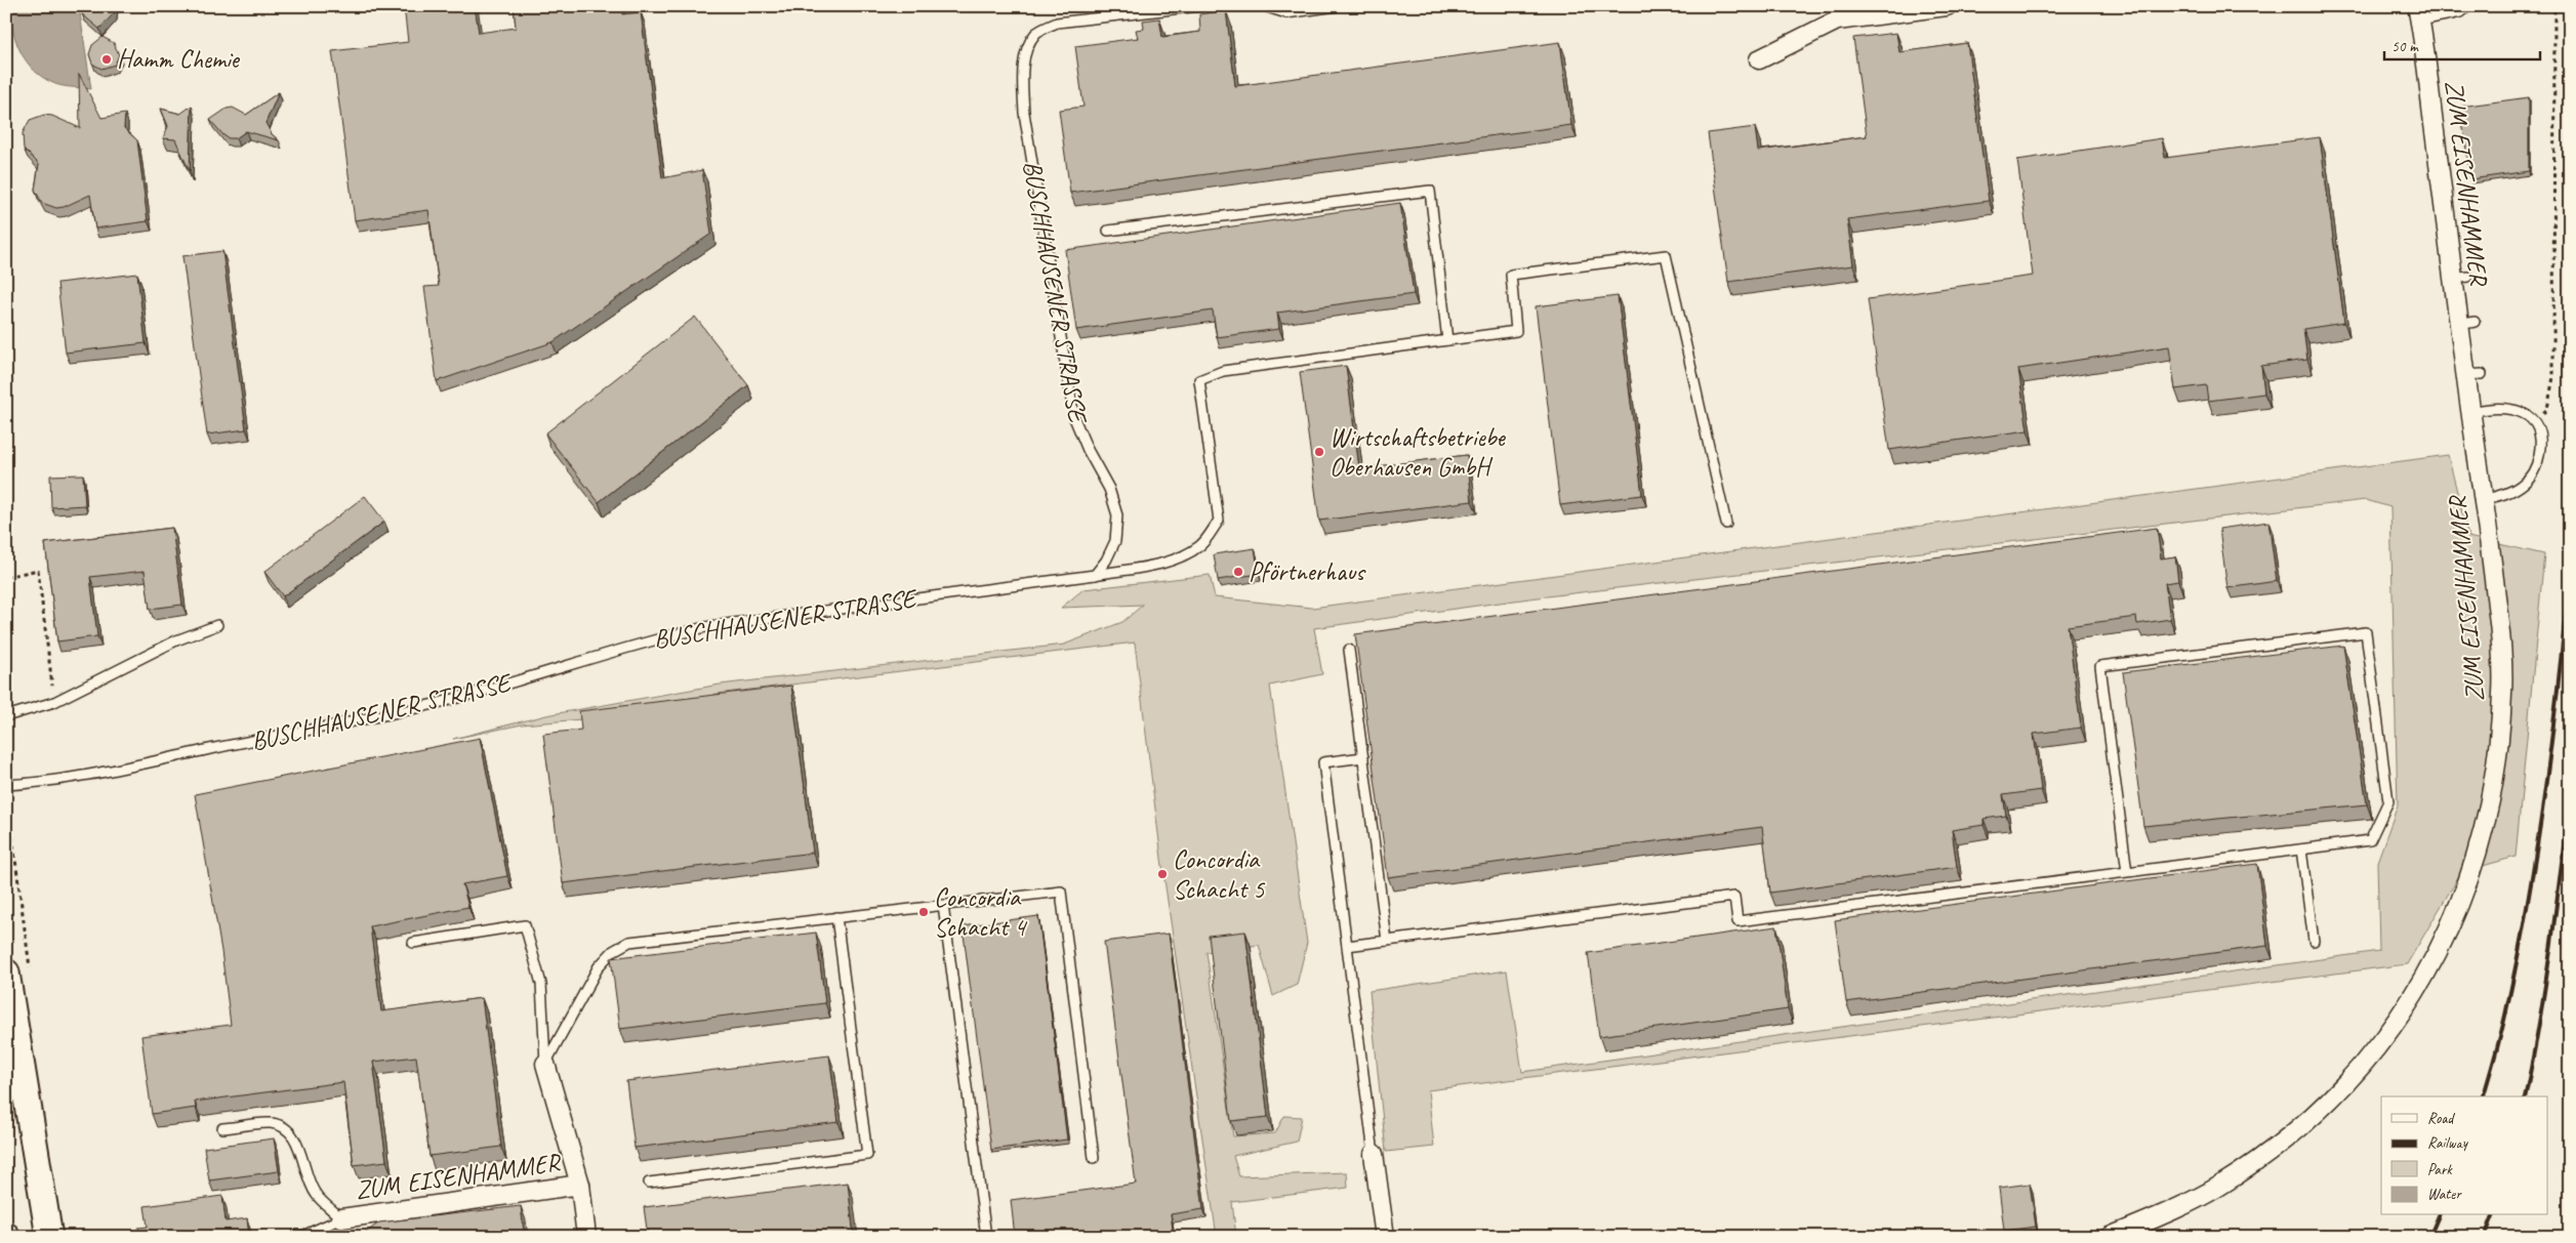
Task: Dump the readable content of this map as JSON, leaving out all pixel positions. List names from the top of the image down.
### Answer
{
  "streets": {
    "street": ["ZUM EISENHAMMER"],
    "lane": ["BUSCHHAUSENER STRASSE"]
  },
  "places": [
    "Hamm Chemie",
    "Wirtschaftsbetriebe Oberhausen GmbH",
    "Pförtnerhaus",
    "Concordia Schacht 5",
    "Concordia Schacht 4"
  ],
  "legend": [
    "Road",
    "Railway",
    "Park",
    "Water"
  ],
  "scale_bar": "50 m"
}
